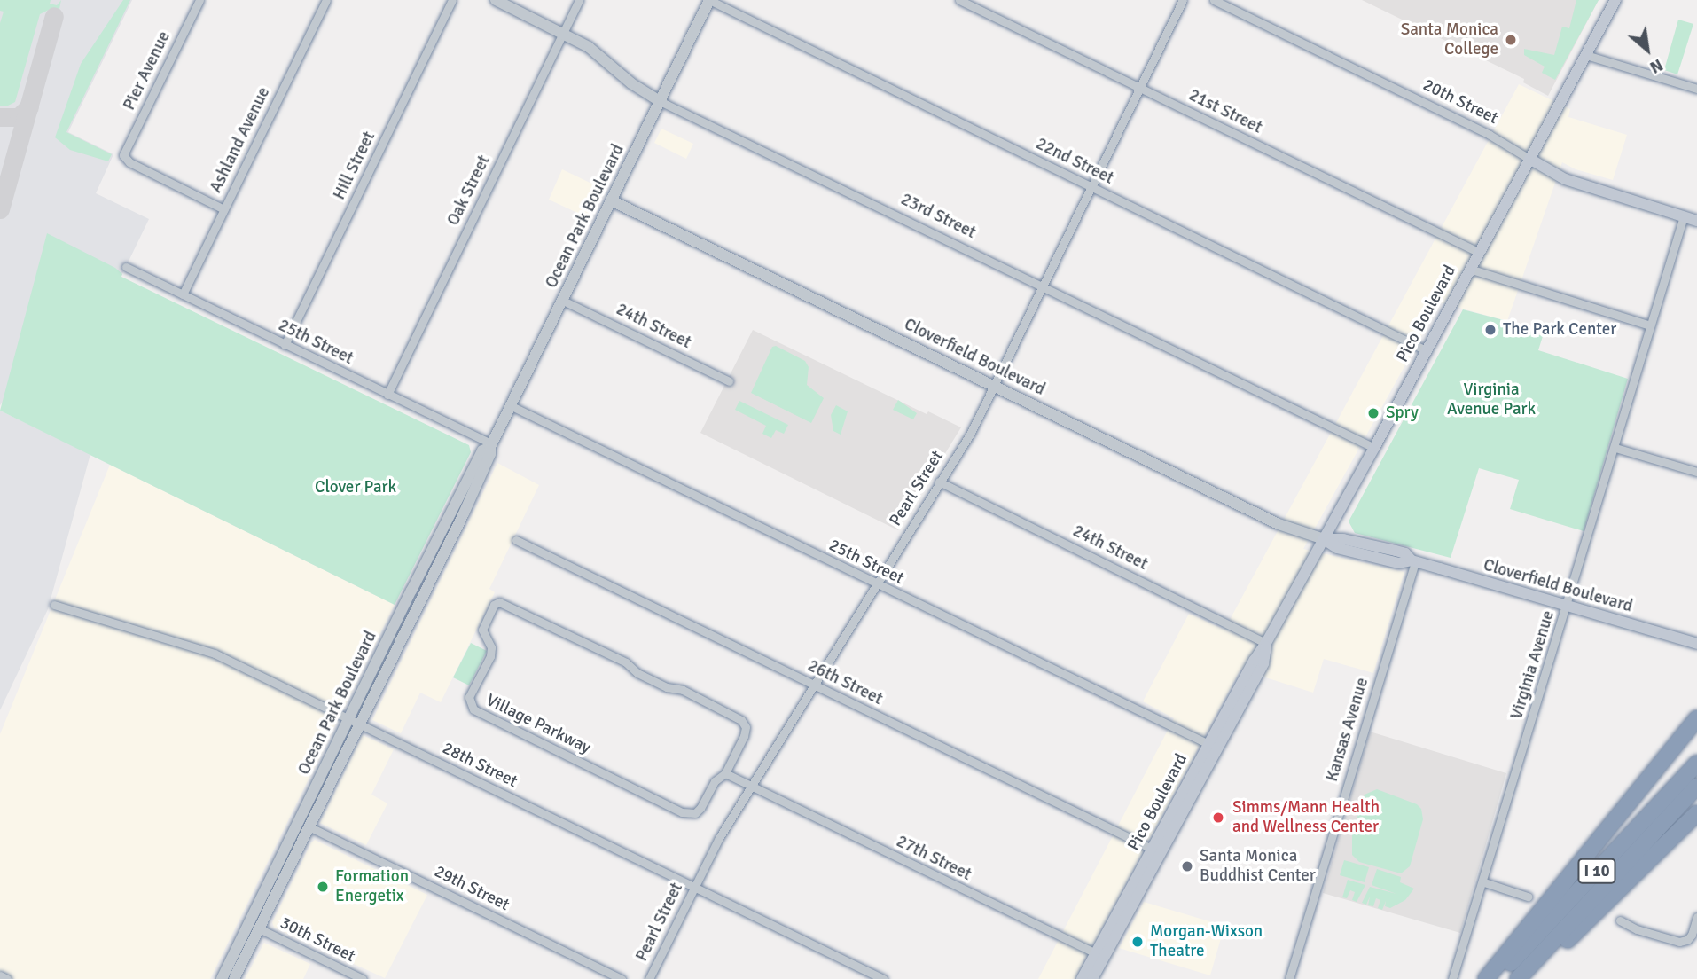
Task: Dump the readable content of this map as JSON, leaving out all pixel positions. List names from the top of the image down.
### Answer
{
  "streets": {
    "highway": ["I 10"],
    "main road": ["20th Street", "Pico Boulevard", "Cloverfield Boulevard"],
    "street": [
      "Pier Avenue",
      "21st Street",
      "Ashland Avenue",
      "22nd Street",
      "Hill Street",
      "Oak Street",
      "Ocean Park Boulevard",
      "23rd Street",
      "24th Street",
      "25th Street",
      "Pearl Street",
      "Virginia Avenue",
      "26th Street",
      "Village Parkway",
      "Kansas Avenue",
      "28th Street",
      "27th Street",
      "29th Street",
      "30th Street"
    ]
  },
  "crossings": [
    ["Pier Avenue", "Ashland Avenue"],
    ["20th Street", "Pico Boulevard"],
    ["20th Street", "Virginia Avenue"],
    ["21st Street", "Pico Boulevard"],
    ["21st Street", "Pearl Street"],
    ["Ashland Avenue", "25th Street"],
    ["22nd Street", "Ocean Park Boulevard"],
    ["22nd Street", "Pico Boulevard"],
    ["22nd Street", "Pearl Street"],
    ["Hill Street", "25th Street"],
    ["Oak Street", "23rd Street"],
    ["Oak Street", "25th Street"],
    ["Ocean Park Boulevard", "23rd Street"],
    ["Ocean Park Boulevard", "24th Street"],
    ["Ocean Park Boulevard", "25th Street"],
    ["Ocean Park Boulevard", "Cloverfield Boulevard"],
    ["Ocean Park Boulevard", "28th Street"],
    ["Ocean Park Boulevard", "29th Street"],
    ["Ocean Park Boulevard", "30th Street"],
    ["23rd Street", "Pico Boulevard"],
    ["23rd Street", "Pearl Street"],
    ["Pico Boulevard", "24th Street"],
    ["Pico Boulevard", "25th Street"],
    ["Pico Boulevard", "Cloverfield Boulevard"],
    ["Pico Boulevard", "26th Street"],
    ["Pico Boulevard", "27th Street"],
    ["24th Street", "Pearl Street"],
    ["25th Street", "Pearl Street"],
    ["Cloverfield Boulevard", "Pearl Street"],
    ["Cloverfield Boulevard", "Virginia Avenue"],
    ["Cloverfield Boulevard", "Kansas Avenue"],
    ["Pearl Street", "26th Street"],
    ["Pearl Street", "28th Street"],
    ["Pearl Street", "27th Street"],
    ["Village Parkway", "27th Street"]
  ],
  "parks": ["Virginia Avenue Park", "Clover Park"],
  "places": [
    "Santa Monica College",
    "The Park Center",
    "Spry",
    "Simms/Mann Health and Wellness Center",
    "Santa Monica Buddhist Center",
    "Formation Energetix",
    "Morgan-Wixson Theatre"
  ],
  "north": "bottom right"
}
